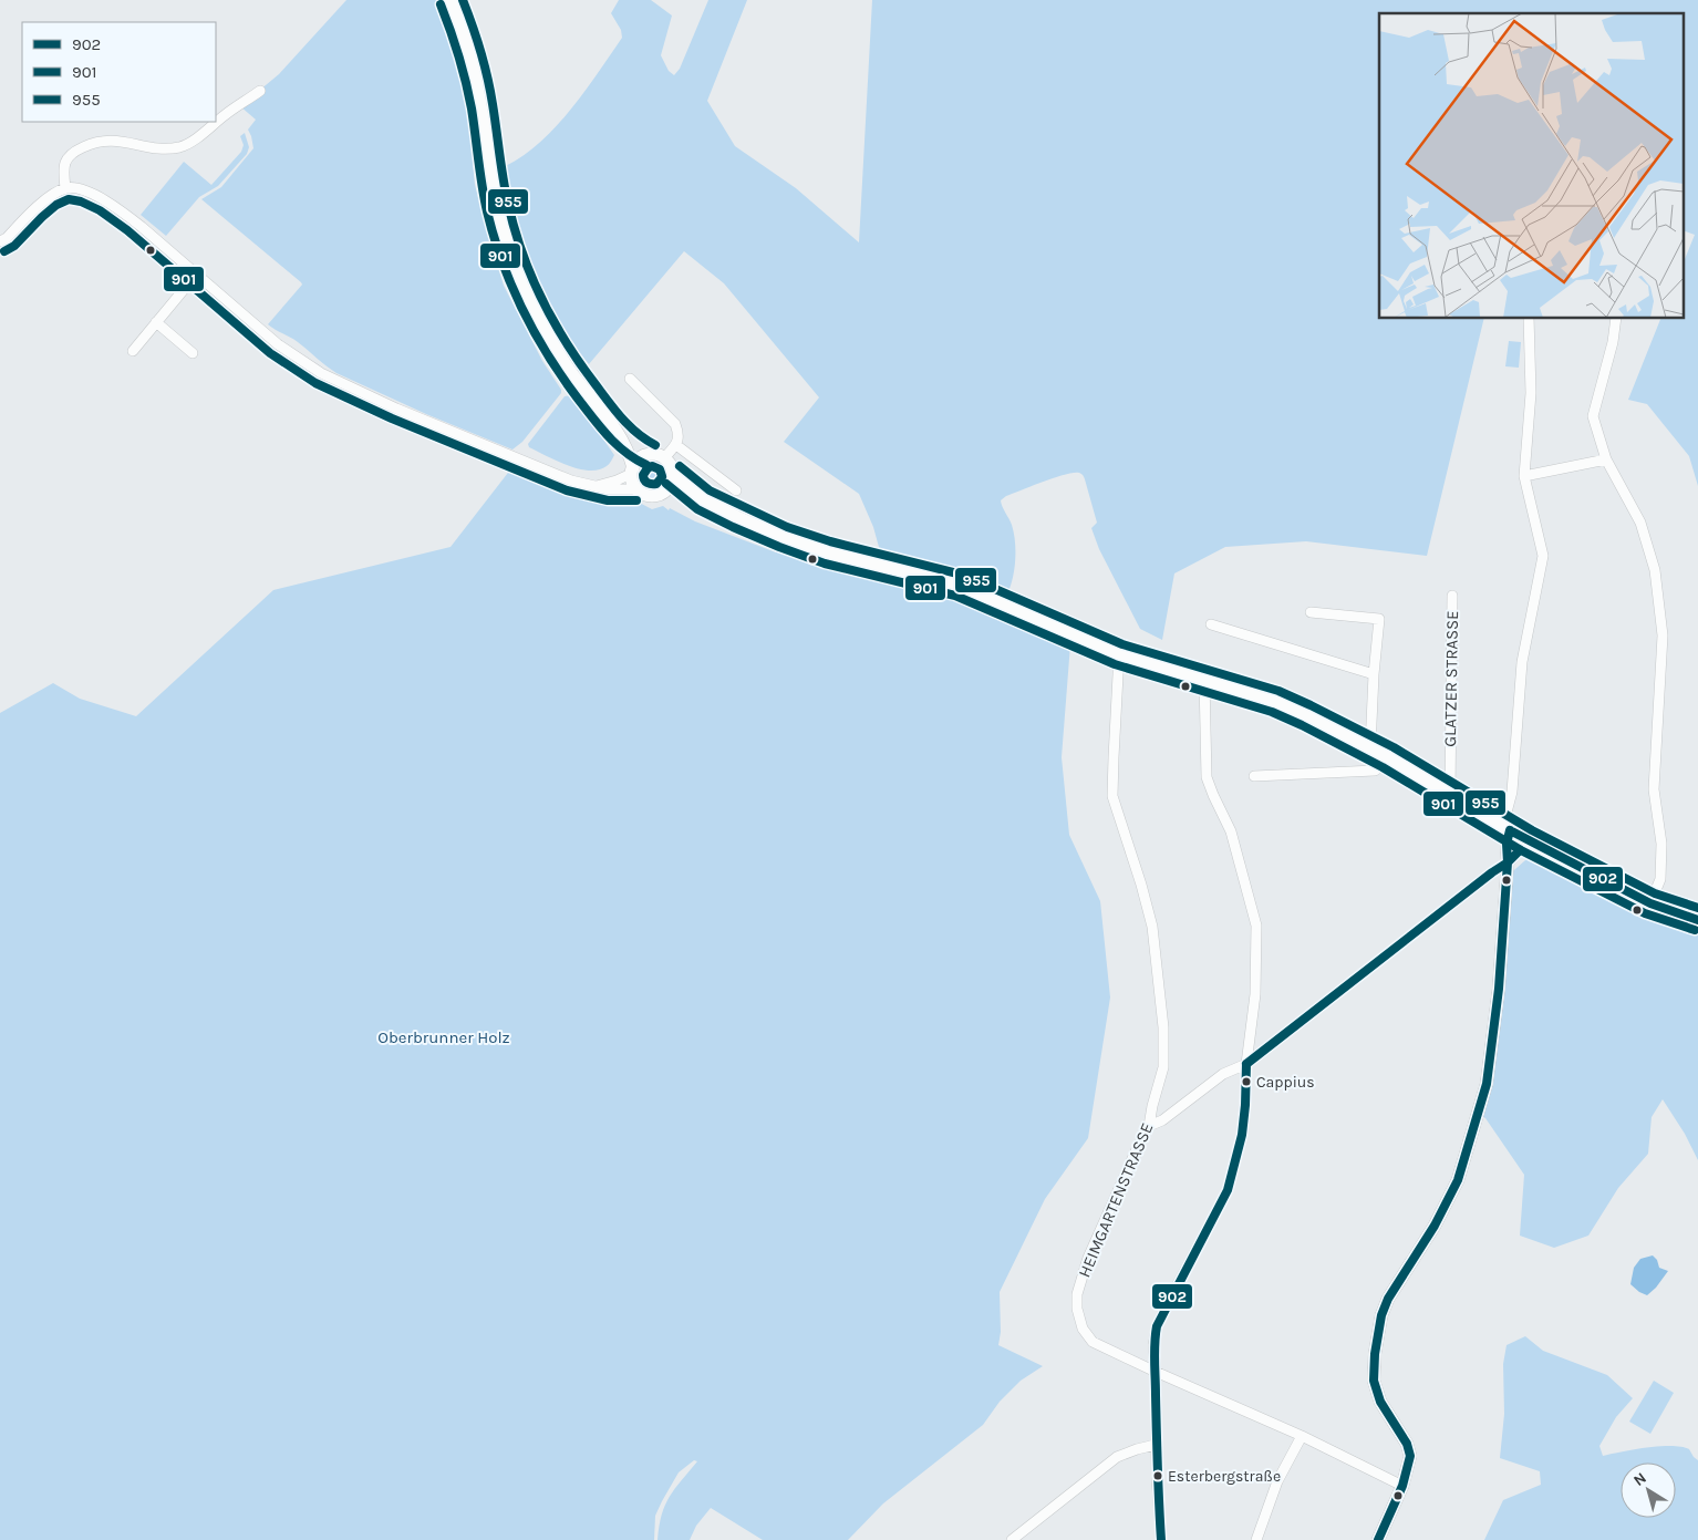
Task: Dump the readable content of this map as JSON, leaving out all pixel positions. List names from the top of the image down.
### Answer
{
  "streets": {
    "street": ["GLATZER STRASSE", "HEIMGARTENSTRASSE"]
  },
  "parks": ["Oberbrunner Holz"],
  "places": ["Cappius", "Esterbergstraße"],
  "lines": ["transit line 955", "transit line 901", "transit line 902"],
  "legend": ["902", "901", "955"],
  "north": "top left"
}
